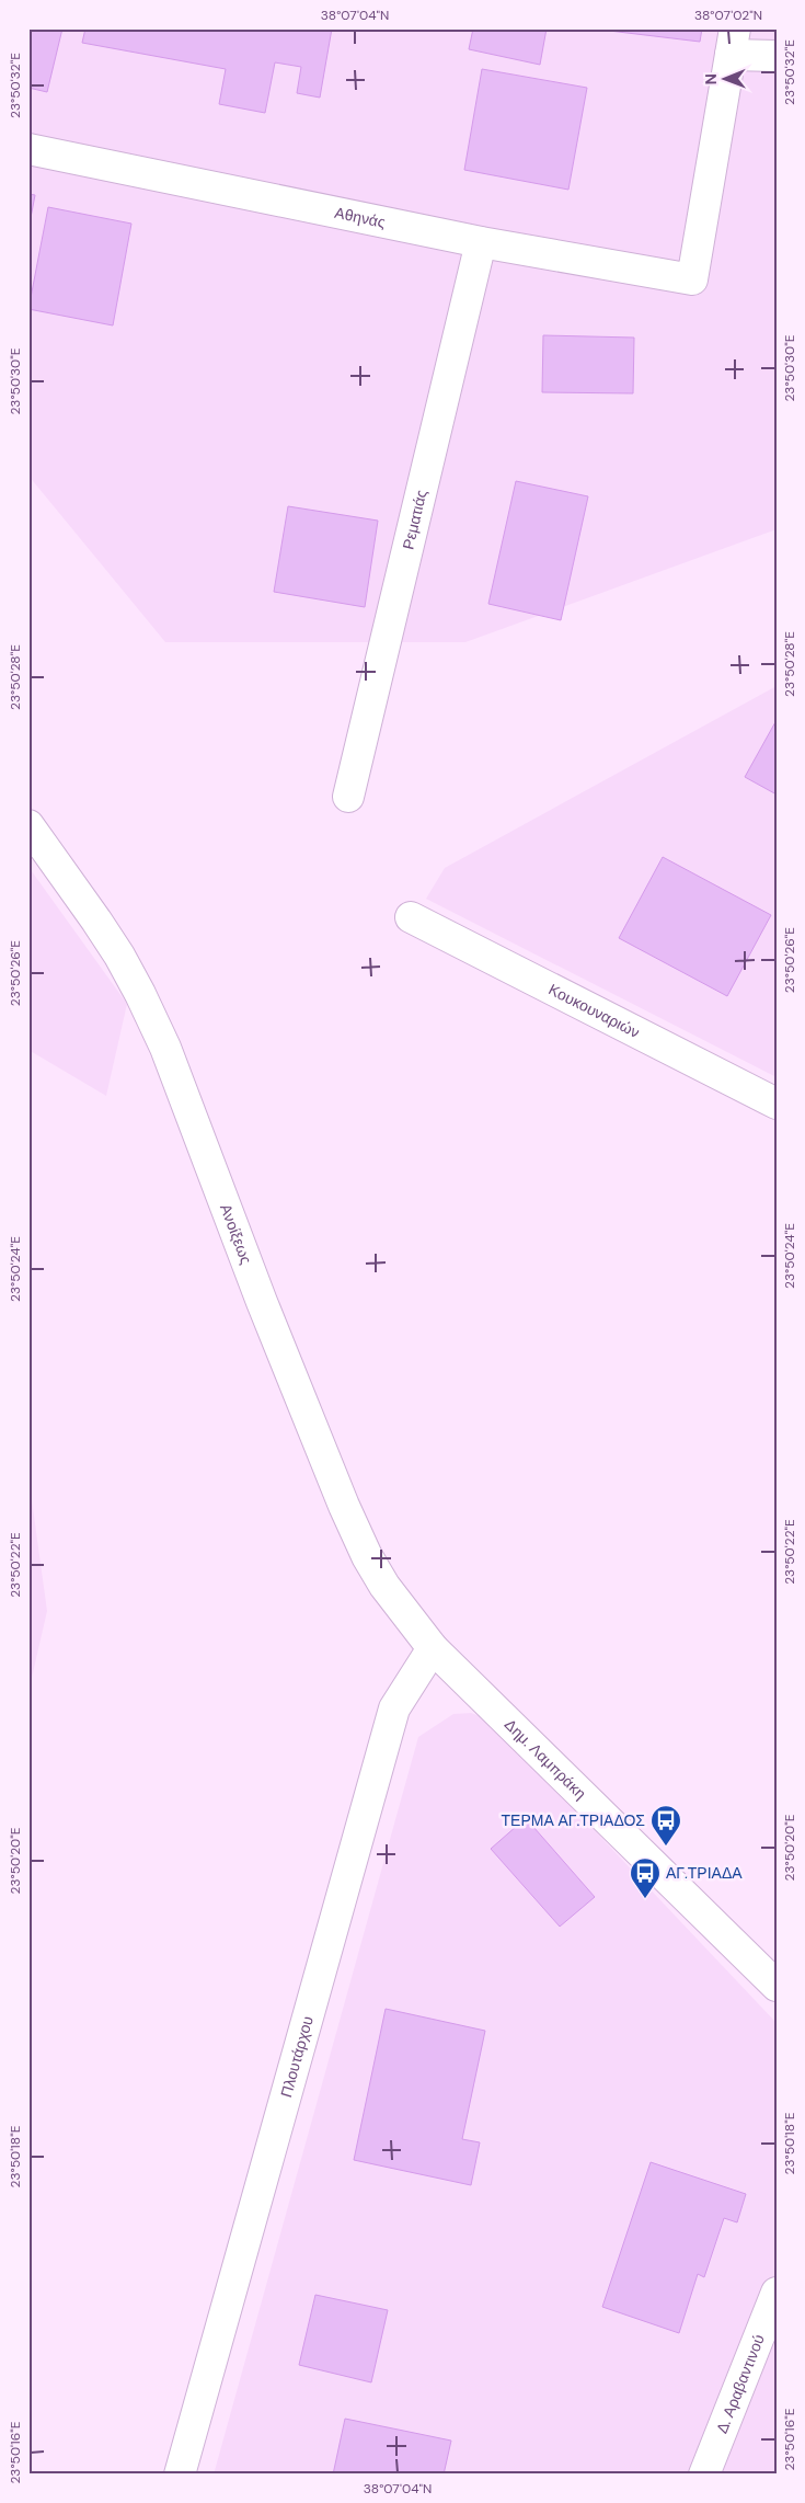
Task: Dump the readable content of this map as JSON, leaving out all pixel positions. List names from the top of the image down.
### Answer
{
  "streets": {
    "street": [
      "Αθηνάς",
      "Ρεματιάς",
      "Κουκουναριών",
      "Ανοίξεως",
      "Δημ. Λαμπράκη",
      "Πλουτάρχου",
      "Δ. Αραβαντινού"
    ]
  },
  "crossings": [
    ["Αθηνάς", "Ρεματιάς"],
    ["Ανοίξεως", "Δημ. Λαμπράκη"],
    ["Ανοίξεως", "Πλουτάρχου"],
    ["Δημ. Λαμπράκη", "Πλουτάρχου"]
  ],
  "places": {
    "bus stop": ["ΤΕΡΜΑ ΑΓ.ΤΡΙΑΔΟΣ", "ΑΓ.ΤΡΙΑΔΑ"]
  },
  "north": "left",
  "coordinates": [
    "38°07'04\"N",
    "38°07'02\"N",
    "23°50'32\"E",
    "23°50'30\"E",
    "23°50'28\"E",
    "23°50'26\"E",
    "23°50'24\"E",
    "23°50'22\"E",
    "23°50'20\"E",
    "23°50'18\"E",
    "23°50'16\"E"
  ]
}
